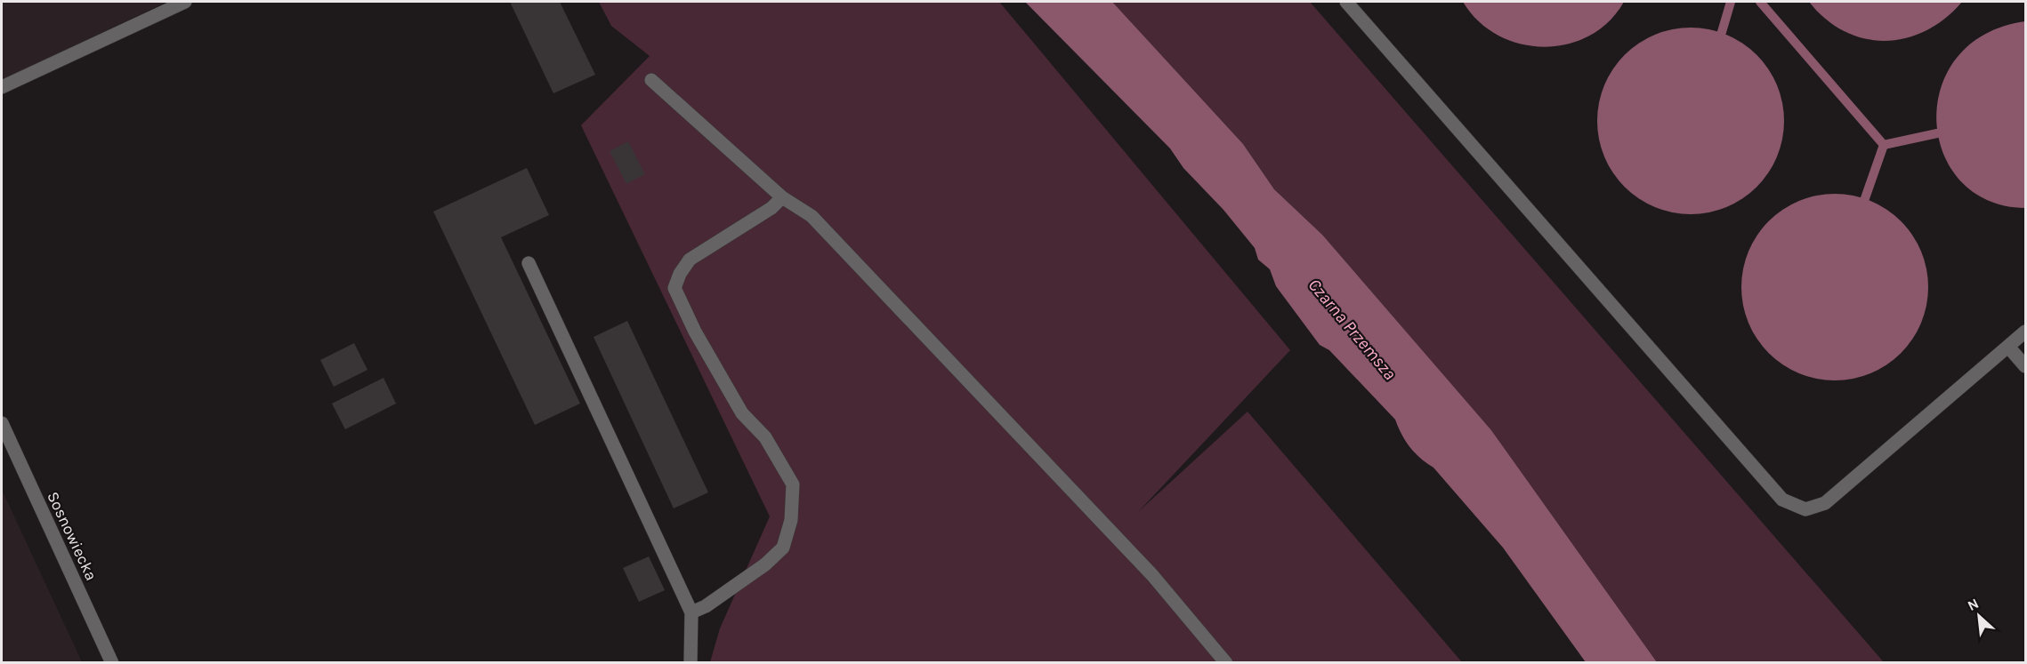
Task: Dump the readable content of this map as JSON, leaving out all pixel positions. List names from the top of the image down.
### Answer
{
  "streets": {
    "street": ["Sosnowiecka"]
  },
  "water": ["Czarna Przemsza"],
  "north": "top left"
}
